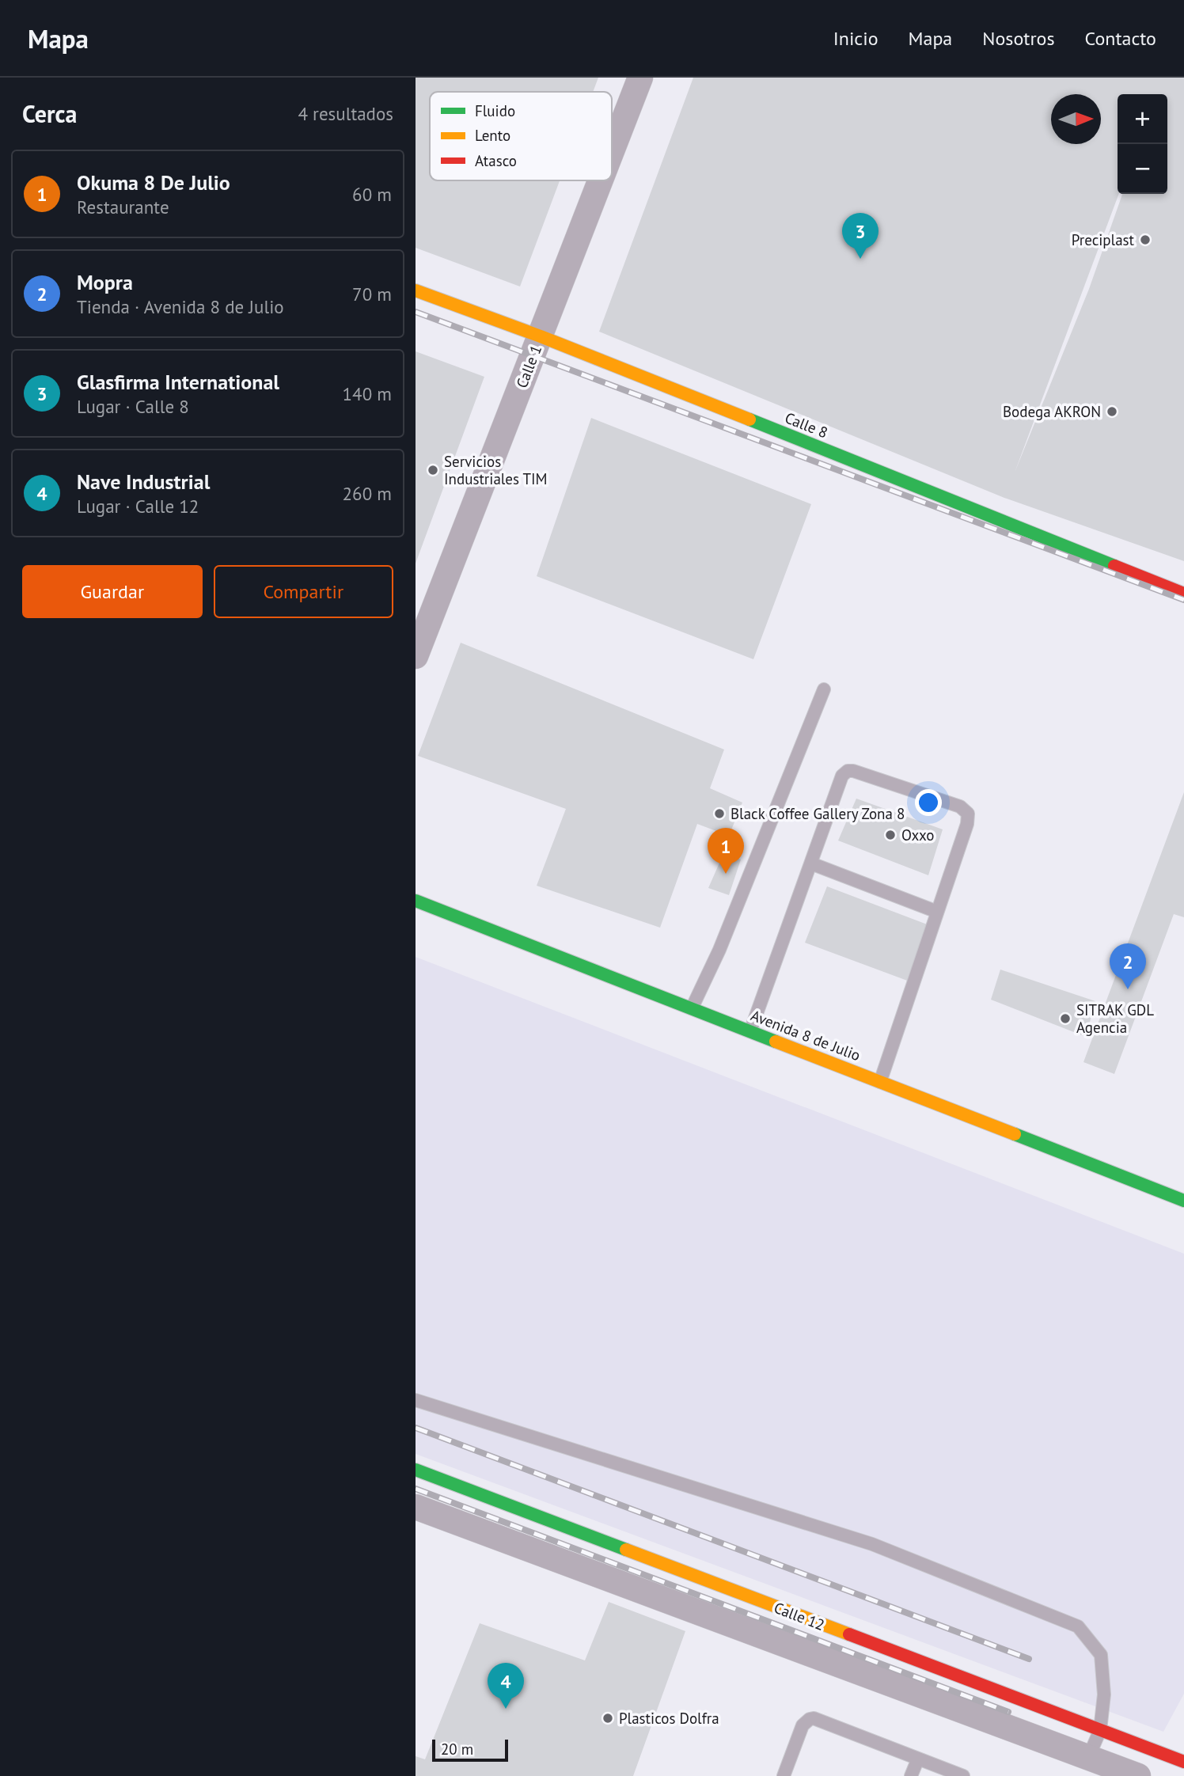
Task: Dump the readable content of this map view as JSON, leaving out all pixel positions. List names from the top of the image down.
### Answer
{
  "streets": {
    "street": [
      "Calle 1",
      "Calle 8",
      "Avenida 8 de Julio",
      "Calle 12"
    ]
  },
  "crossings": [
    ["Calle 1", "Calle 8"]
  ],
  "places": [
    "Preciplast",
    "Bodega AKRON",
    "Servicios Industriales TIM",
    "Black Coffee Gallery Zona 8",
    "Oxxo",
    "SITRAK GDL Agencia",
    "Plasticos Dolfra"
  ],
  "legend": ["Fluido", "Lento", "Atasco"],
  "scale_bar": "20 m",
  "north": "right",
  "page": {
    "header": "Mapa",
    "nav": [
      "Inicio",
      "Mapa",
      "Nosotros",
      "Contacto"
    ],
    "heading": ["Cerca", "4 resultados"],
    "map_buttons": ["+", "−"],
    "list": [
      {
        "mark": "1",
        "name": "Okuma 8 De Julio",
        "note": "Restaurante",
        "value": "60 m"
      },
      {
        "mark": "2",
        "name": "Mopra",
        "note": "Tienda · Avenida 8 de Julio",
        "value": "70 m"
      },
      {
        "mark": "3",
        "name": "Glasfirma International",
        "note": "Lugar · Calle 8",
        "value": "140 m"
      },
      {
        "mark": "4",
        "name": "Nave Industrial",
        "note": "Lugar · Calle 12",
        "value": "260 m"
      }
    ],
    "pins": [
      "3",
      "1",
      "2",
      "4"
    ],
    "buttons": ["Guardar", "Compartir"],
    "scale": "20 m"
  }
}
